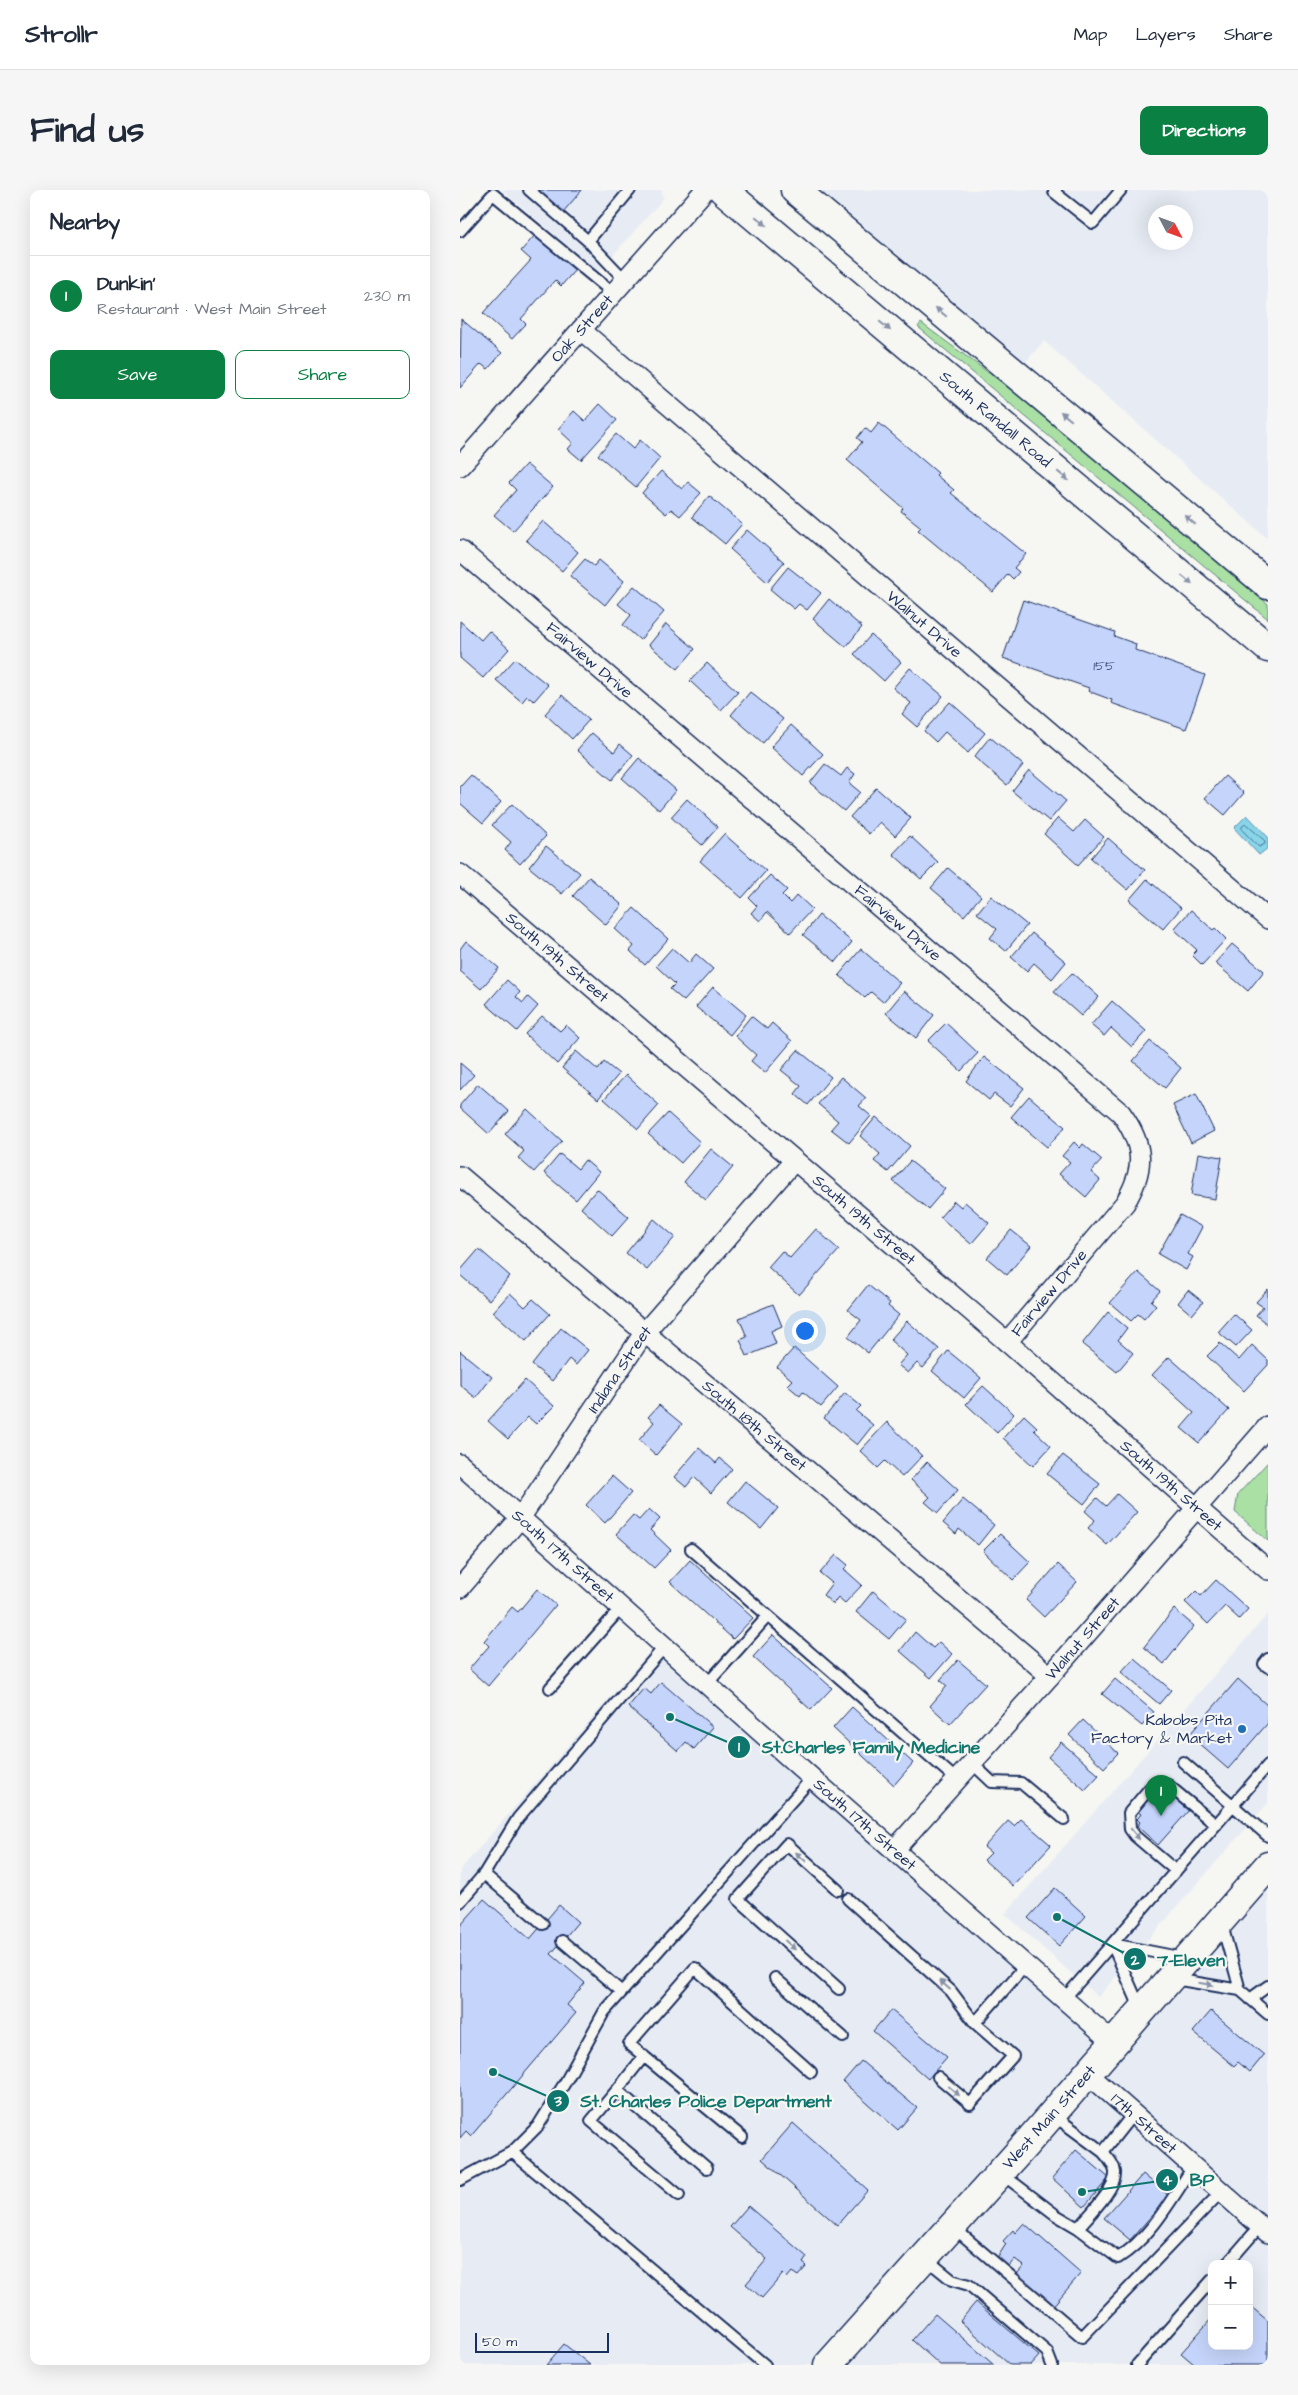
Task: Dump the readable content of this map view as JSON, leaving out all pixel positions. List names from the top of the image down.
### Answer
{
  "streets": {
    "main road": ["South Randall Road", "West Main Street"],
    "street": [
      "Oak Street",
      "Walnut Drive",
      "Fairview Drive",
      "South 19th Street",
      "Indiana Street",
      "South 18th Street",
      "South 17th Street",
      "Walnut Street",
      "17th Street"
    ]
  },
  "crossings": [
    ["Oak Street", "Walnut Drive"],
    ["Fairview Drive", "South 19th Street"],
    ["South 19th Street", "Indiana Street"],
    ["South 19th Street", "Walnut Street"],
    ["Indiana Street", "South 18th Street"],
    ["Indiana Street", "South 17th Street"],
    ["South 18th Street", "Walnut Street"],
    ["South 17th Street", "Walnut Street"],
    ["South 17th Street", "West Main Street"],
    ["West Main Street", "17th Street"]
  ],
  "places": [
    "St.Charles Family Medicine",
    "Kabobs Pita Factory & Market",
    "7-Eleven",
    "St. Charles Police Department",
    "BP"
  ],
  "house_numbers": ["155"],
  "scale_bar": "50 m",
  "north": "bottom right",
  "page": {
    "header": "Strollr",
    "nav": ["Map", "Layers", "Share"],
    "title": "Find us",
    "buttons": [
      "Directions",
      ["Save", "Share"]
    ],
    "heading": "Nearby",
    "list": [
      {
        "mark": "1",
        "name": "Dunkin'",
        "note": "Restaurant · West Main Street",
        "value": "230 m"
      }
    ],
    "pins": "1",
    "map_buttons": ["+", "−"],
    "scale": "50 m"
  }
}
